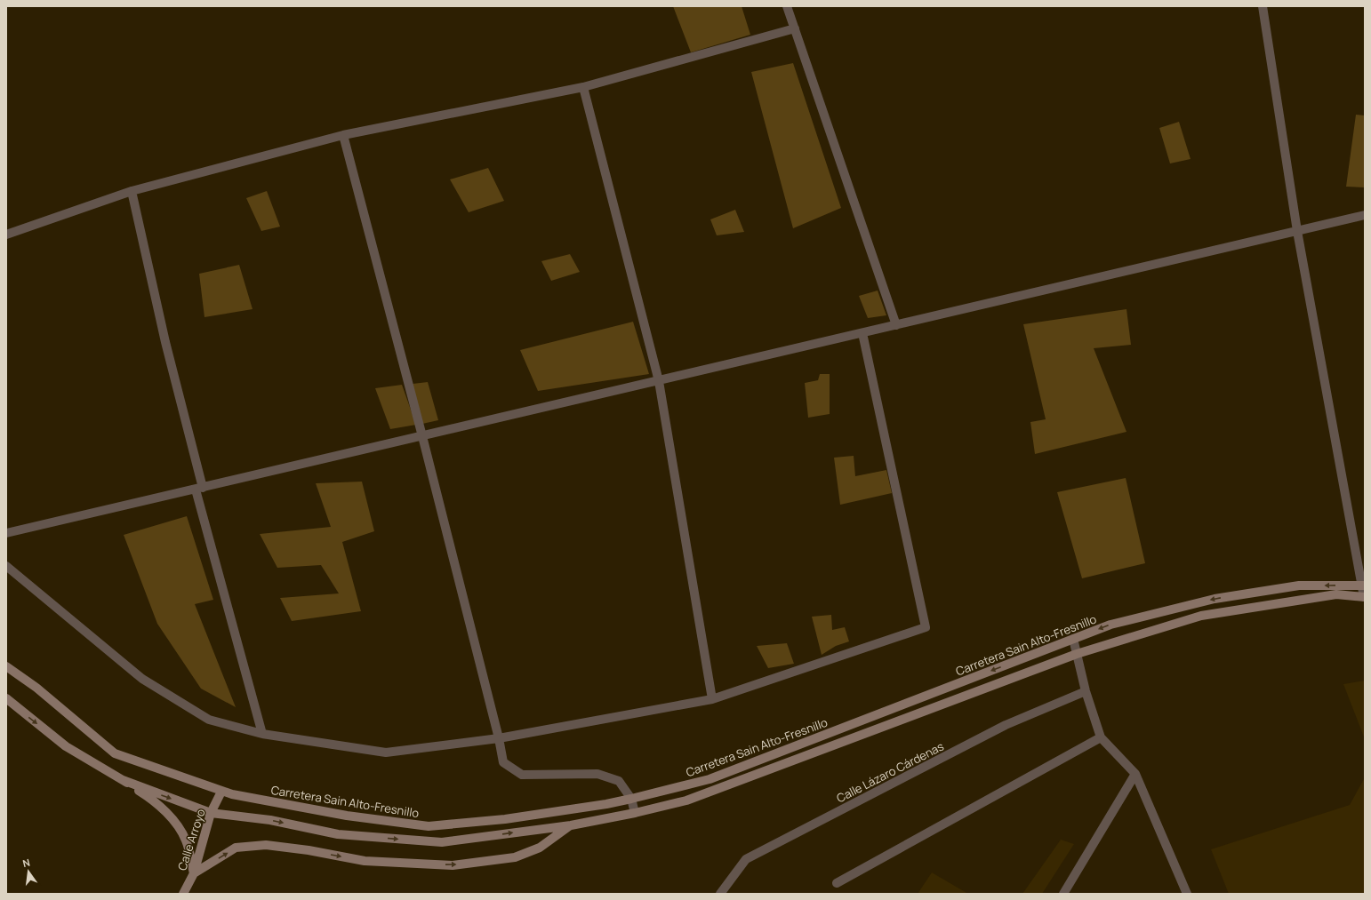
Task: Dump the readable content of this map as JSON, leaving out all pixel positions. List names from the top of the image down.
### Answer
{
  "streets": {
    "main road": ["Carretera Sain Alto-Fresnillo", "Calle Arroyo"],
    "street": ["Calle Lázaro Cárdenas"]
  },
  "crossings": [
    ["Carretera Sain Alto-Fresnillo", "Calle Arroyo"]
  ],
  "north": "top"
}
